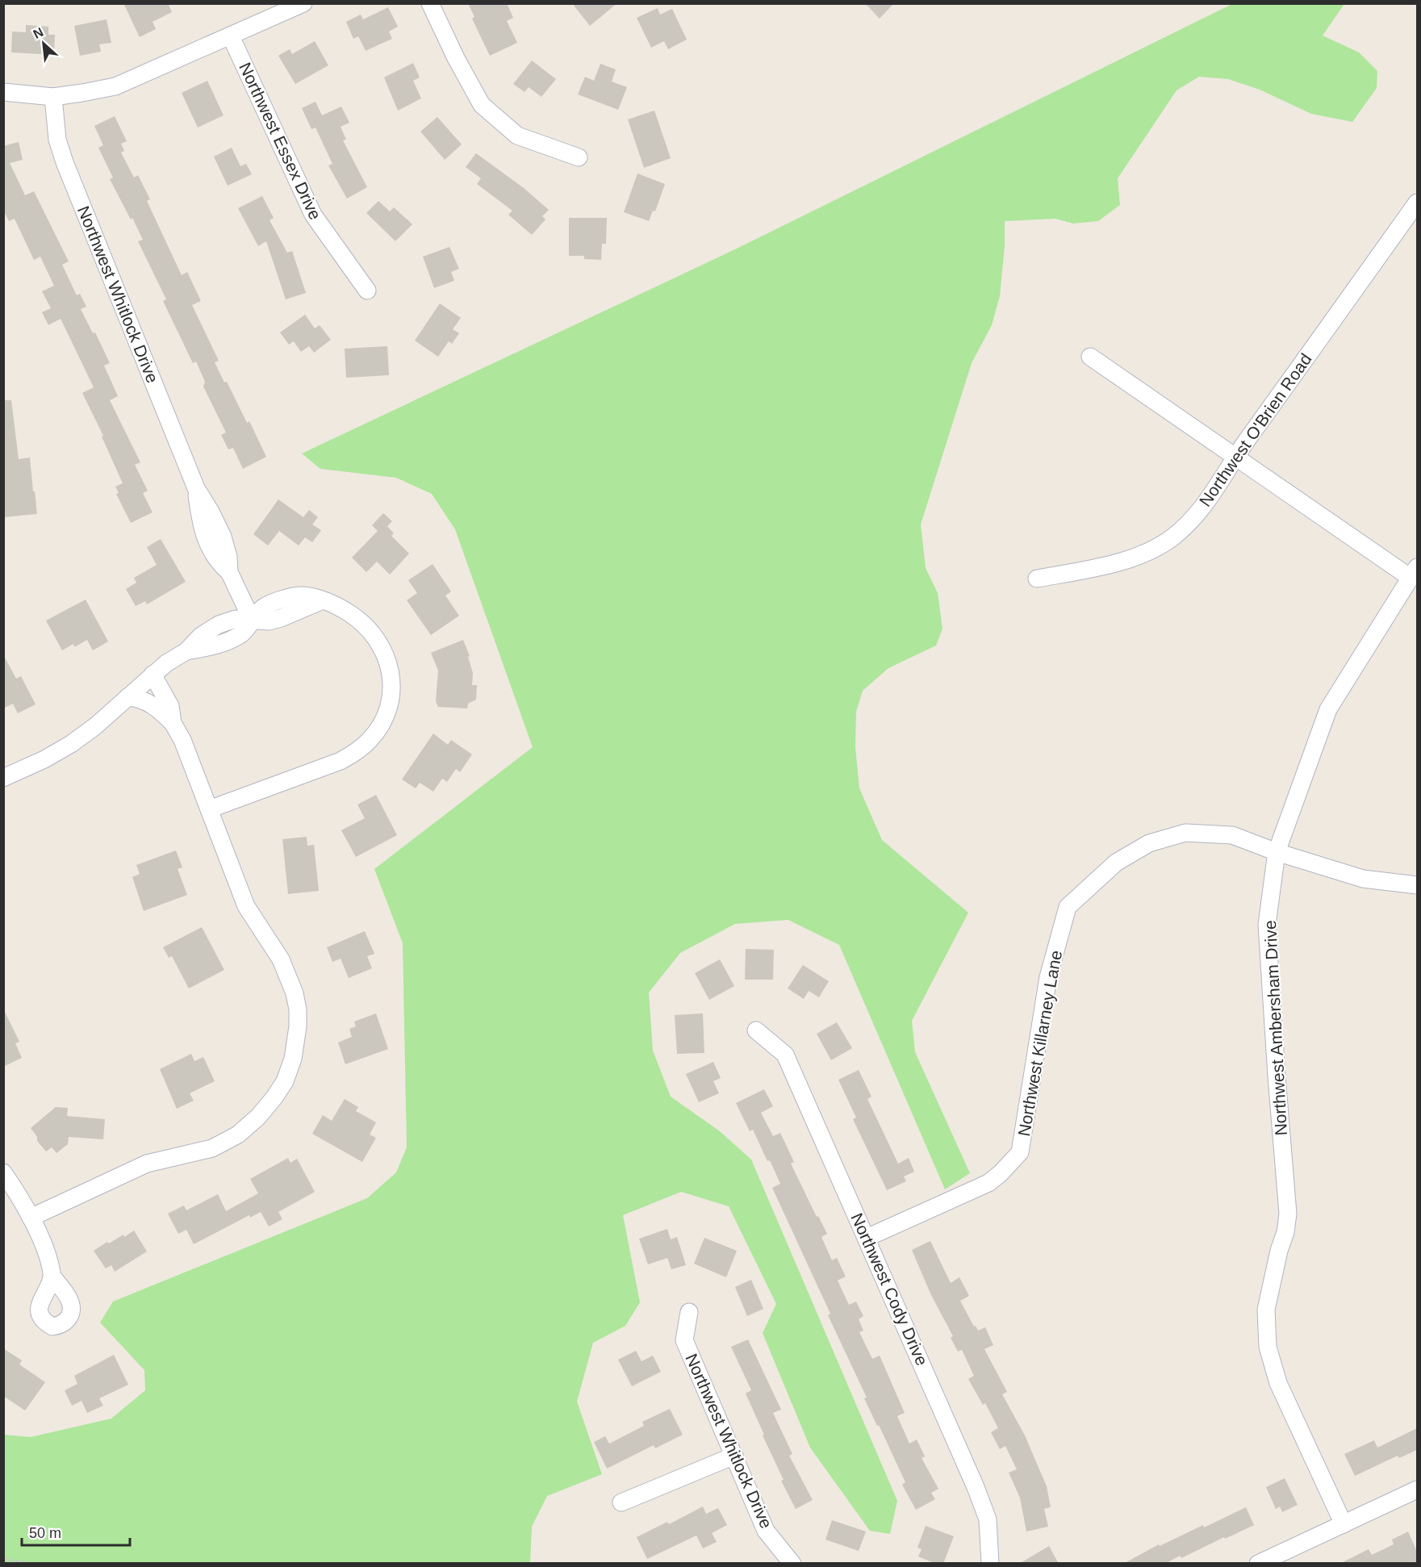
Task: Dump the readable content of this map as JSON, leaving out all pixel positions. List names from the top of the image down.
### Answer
{
  "streets": {
    "street": [
      "Northwest Essex Drive",
      "Northwest Whitlock Drive",
      "Northwest O'Brien Road",
      "Northwest Ambersham Drive",
      "Northwest Killarney Lane",
      "Northwest Cody Drive"
    ]
  },
  "crossings": [
    ["Northwest Ambersham Drive", "Northwest Killarney Lane"],
    ["Northwest Killarney Lane", "Northwest Cody Drive"]
  ],
  "scale_bar": "50 m",
  "north": "top left"
}
